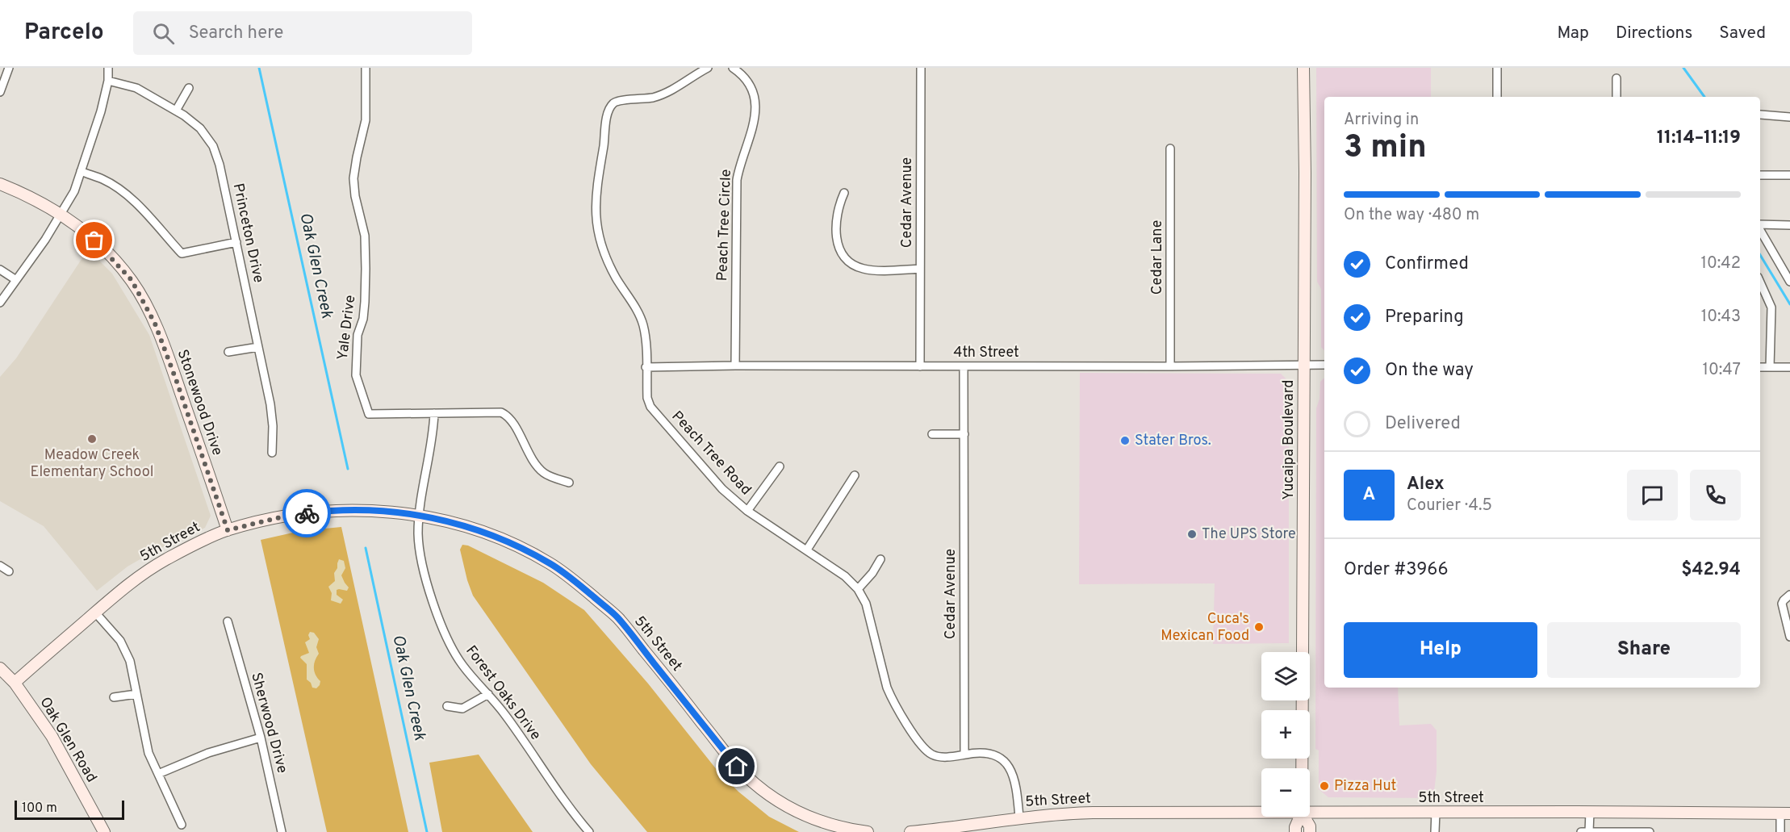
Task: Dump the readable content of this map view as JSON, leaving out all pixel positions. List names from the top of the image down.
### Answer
{
  "streets": {
    "main road": [
      "Stonewood Drive",
      "Yucaipa Boulevard",
      "5th Street",
      "Oak Glen Road"
    ],
    "street": [
      "Cedar Avenue",
      "Peach Tree Circle",
      "Princeton Drive",
      "Cedar Lane",
      "Yale Drive",
      "4th Street",
      "Peach Tree Road",
      "Forest Oaks Drive",
      "Sherwood Drive"
    ]
  },
  "crossings": [
    ["Cedar Avenue", "4th Street"],
    ["Cedar Avenue", "Peach Tree Road"],
    ["Peach Tree Circle", "4th Street"],
    ["Cedar Lane", "4th Street"],
    ["Yale Drive", "Forest Oaks Drive"],
    ["4th Street", "Yucaipa Boulevard"],
    ["4th Street", "Peach Tree Road"],
    ["Stonewood Drive", "5th Street"],
    ["Peach Tree Road", "5th Street"],
    ["5th Street", "Forest Oaks Drive"],
    ["5th Street", "Oak Glen Road"]
  ],
  "water": ["Oak Glen Creek"],
  "places": [
    "Meadow Creek Elementary School",
    "Stater Bros.",
    "The UPS Store",
    "Cuca's Mexican Food",
    "Pizza Hut"
  ],
  "scale_bar": "100 m",
  "page": {
    "header": "Parcelo",
    "search": "Search here",
    "nav": ["Map", "Directions", "Saved"],
    "heading": ["3 min", "Arriving in", "11:14–11:19"],
    "panel": [
      "Alex",
      "Courier · 4.5",
      "Order #3966",
      "$42.94"
    ],
    "bar": "On the way · 480 m",
    "list": [
      ["Confirmed", "10:42"],
      ["Preparing", "10:43"],
      ["On the way", "10:47"],
      "Delivered"
    ],
    "round": "A",
    "buttons": ["Help", "Share"],
    "map_buttons": ["+", "−"],
    "scale": "100 m"
  }
}
